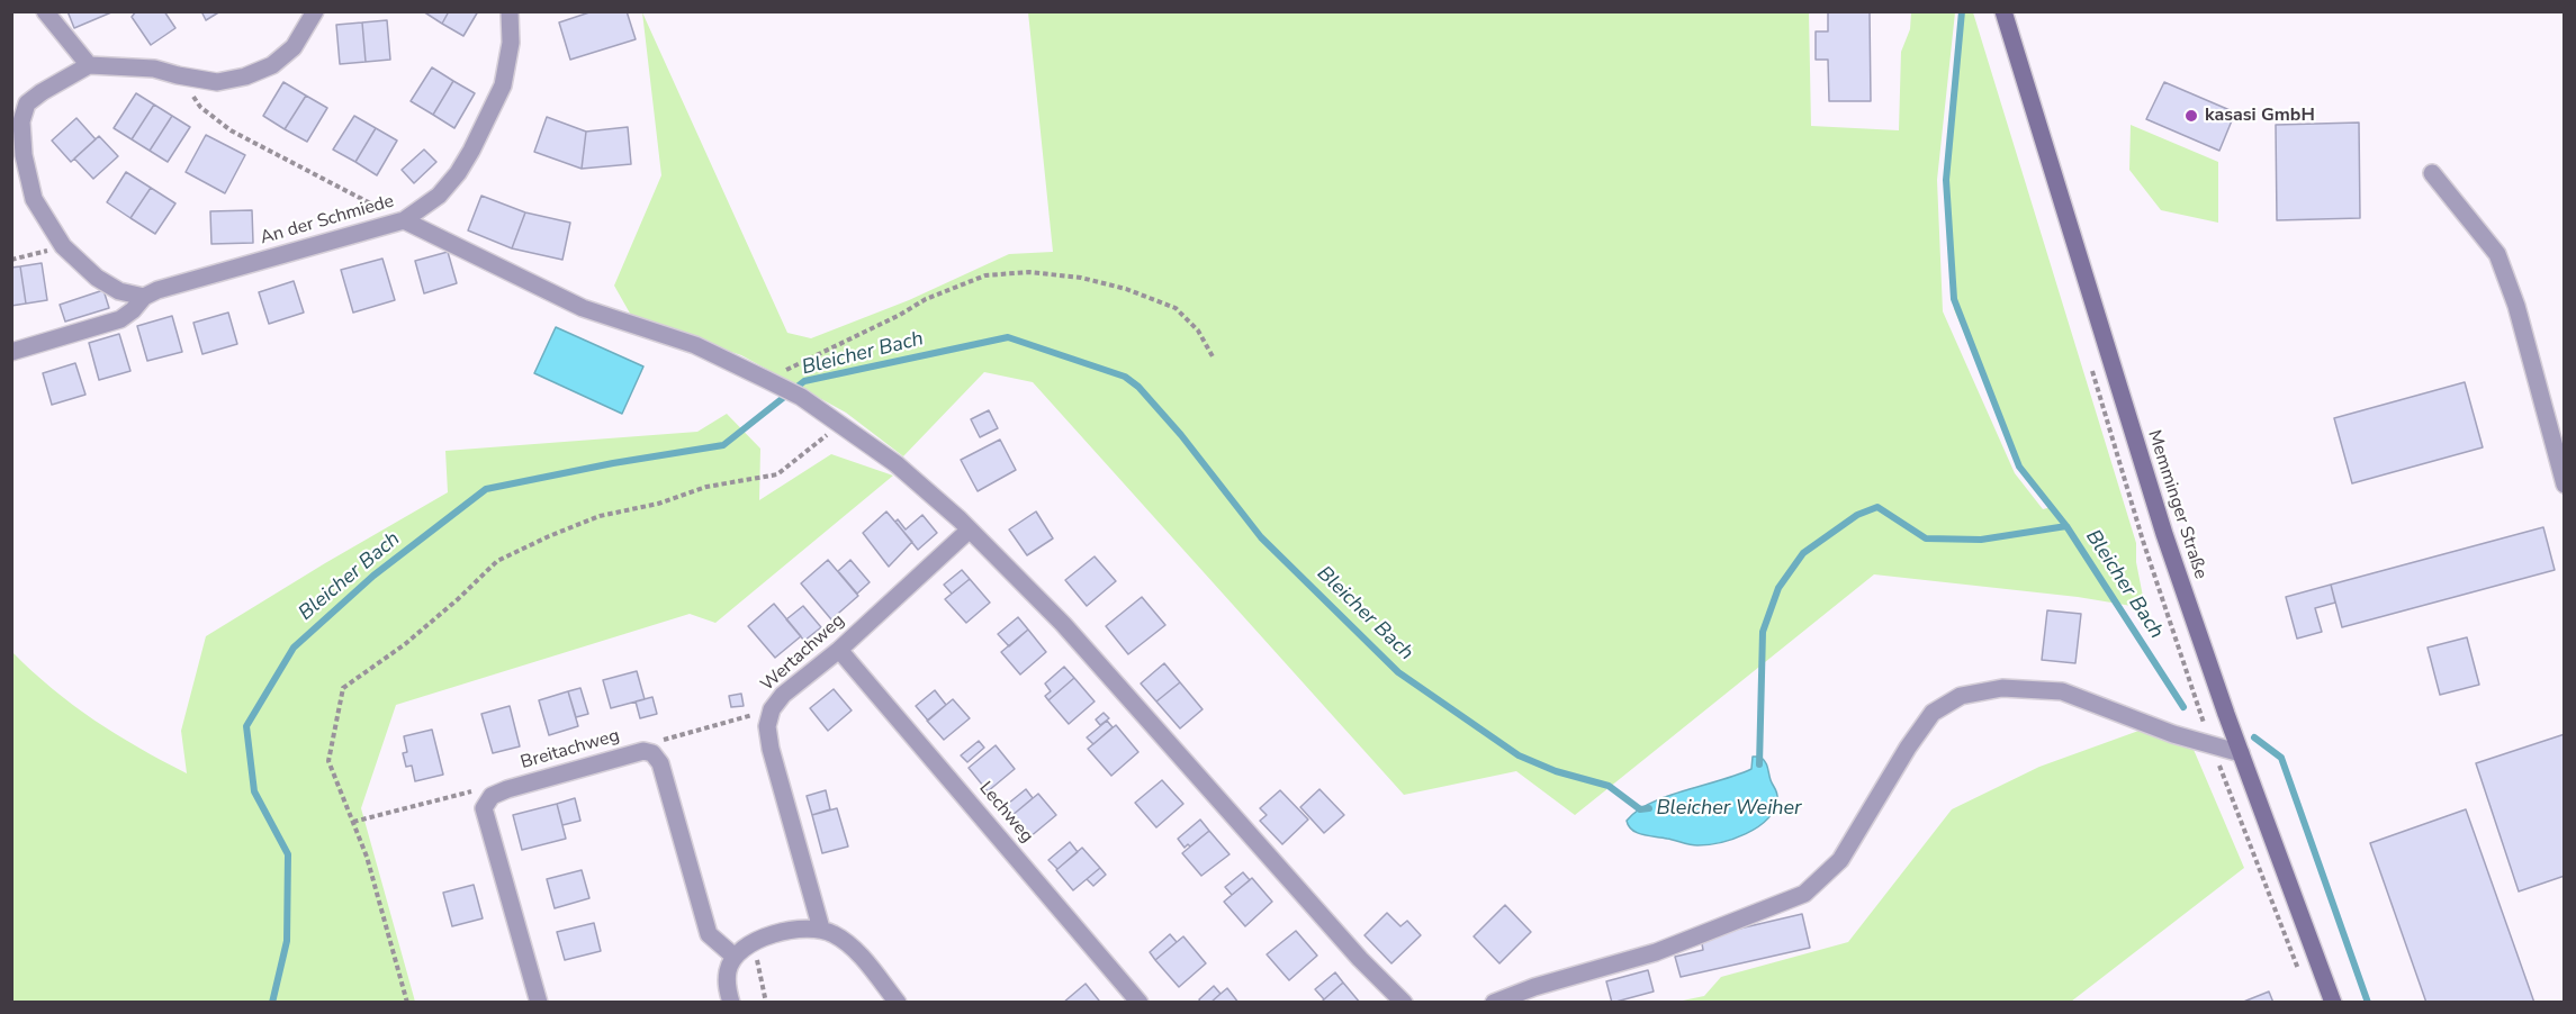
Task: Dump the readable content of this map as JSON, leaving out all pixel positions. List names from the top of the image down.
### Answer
{
  "streets": {
    "main road": ["Memminger Straße"],
    "street": [
      "An der Schmiede",
      "Wertachweg",
      "Breitachweg",
      "Lechweg"
    ]
  },
  "crossings": [
    ["Wertachweg", "Lechweg"]
  ],
  "water": ["Bleicher Bach", "Bleicher Weiher"],
  "places": ["kasasi GmbH"]
}
